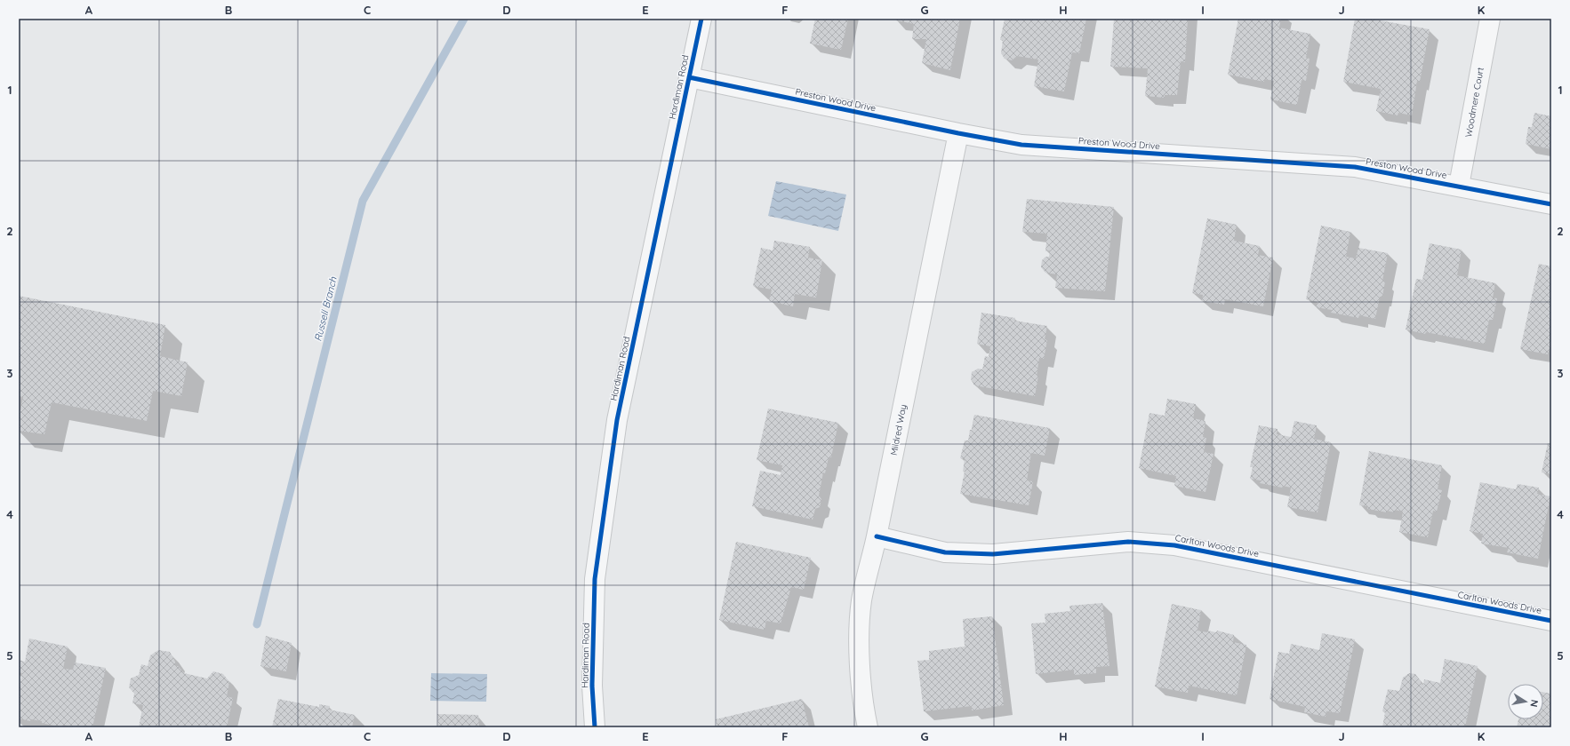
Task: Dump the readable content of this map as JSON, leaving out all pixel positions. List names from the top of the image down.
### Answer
{
  "streets": {
    "street": [
      "Hardiman Road",
      "Preston Wood Drive",
      "Woodmere Court",
      "Mildred Way",
      "Carlton Woods Drive"
    ]
  },
  "crossings": [
    ["Hardiman Road", "Preston Wood Drive"],
    ["Preston Wood Drive", "Woodmere Court"],
    ["Preston Wood Drive", "Mildred Way"],
    ["Mildred Way", "Carlton Woods Drive"]
  ],
  "water": ["Russell Branch"],
  "north": "right",
  "grid": {
    "columns": [
      "A",
      "B",
      "C",
      "D",
      "E",
      "F",
      "G",
      "H",
      "I",
      "J",
      "K"
    ],
    "rows": [
      "1",
      "2",
      "3",
      "4",
      "5"
    ]
  }
}
